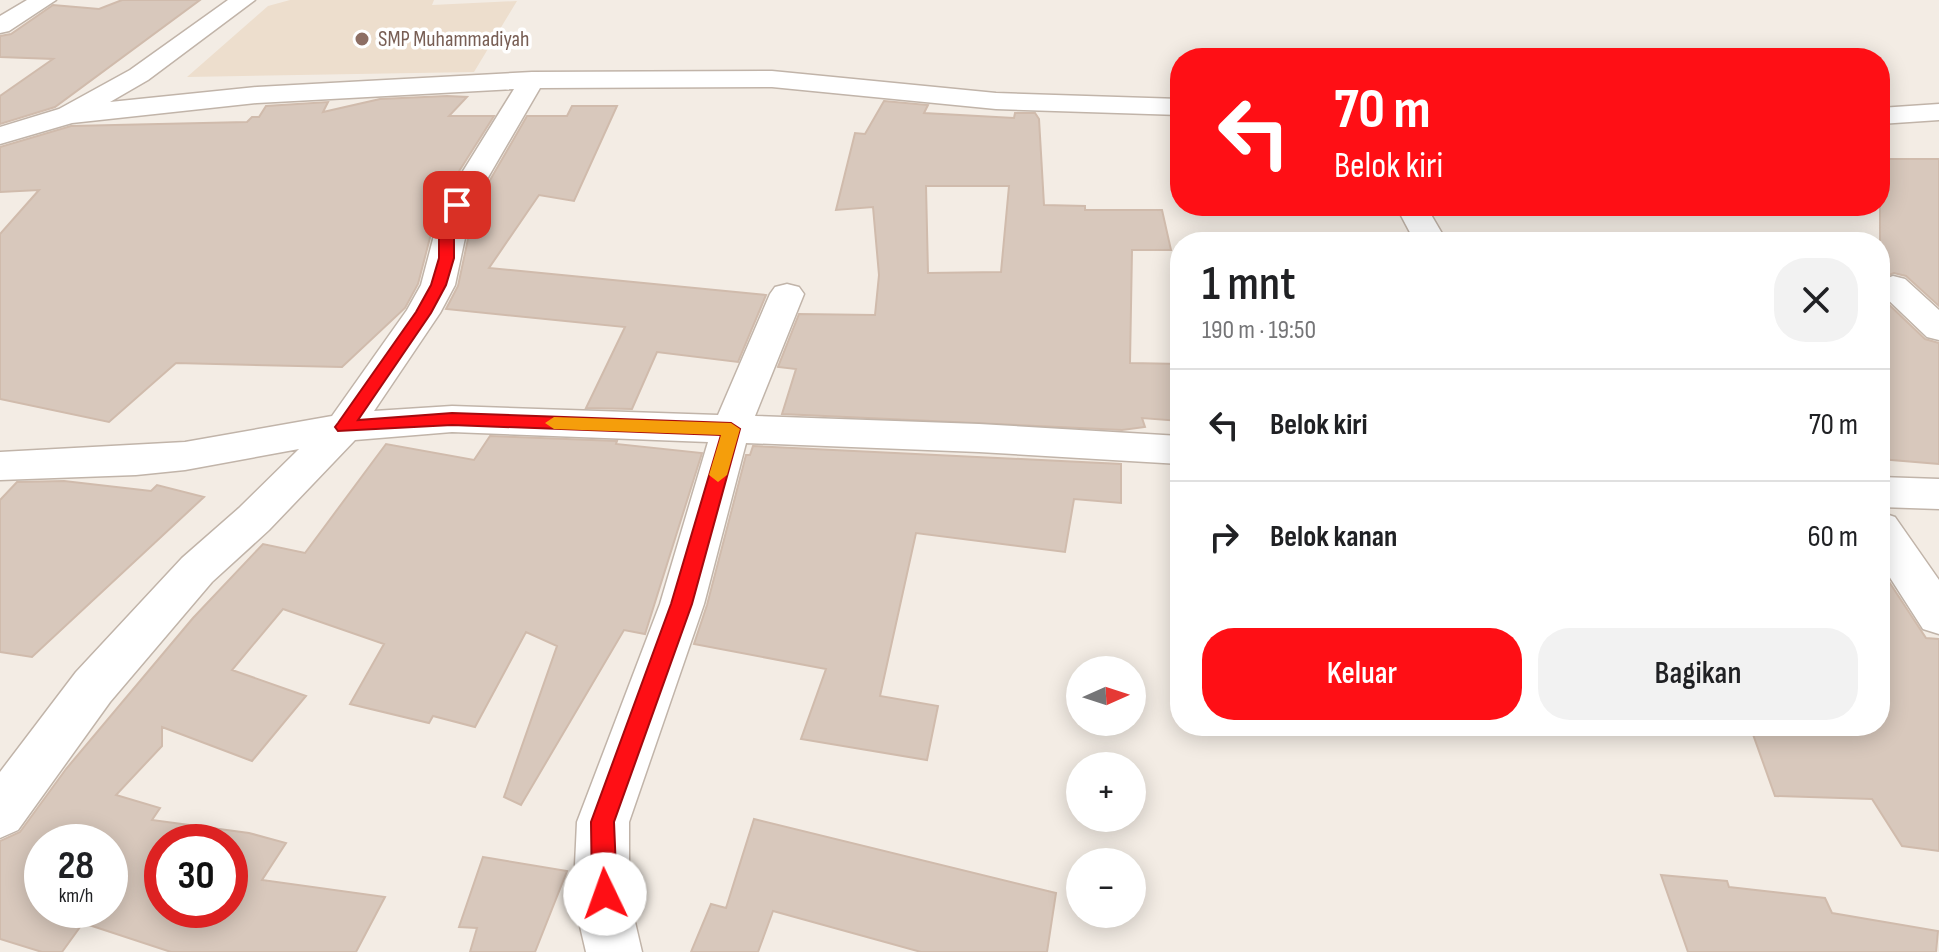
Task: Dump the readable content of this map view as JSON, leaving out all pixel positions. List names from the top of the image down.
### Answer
{
  "places": ["SMP Muhammadiyah"],
  "north": "right",
  "page": {
    "turn": ["70 m", "Belok kiri"],
    "heading": ["1 mnt", "190 m · 19:50"],
    "list": [
      {
        "name": "Belok kiri",
        "value": "70 m"
      },
      {
        "name": "Belok kanan",
        "value": "60 m"
      }
    ],
    "buttons": ["Keluar", "Bagikan"],
    "map_buttons": ["+", "−"],
    "speed": "28 km/h",
    "limit": "30"
  }
}
